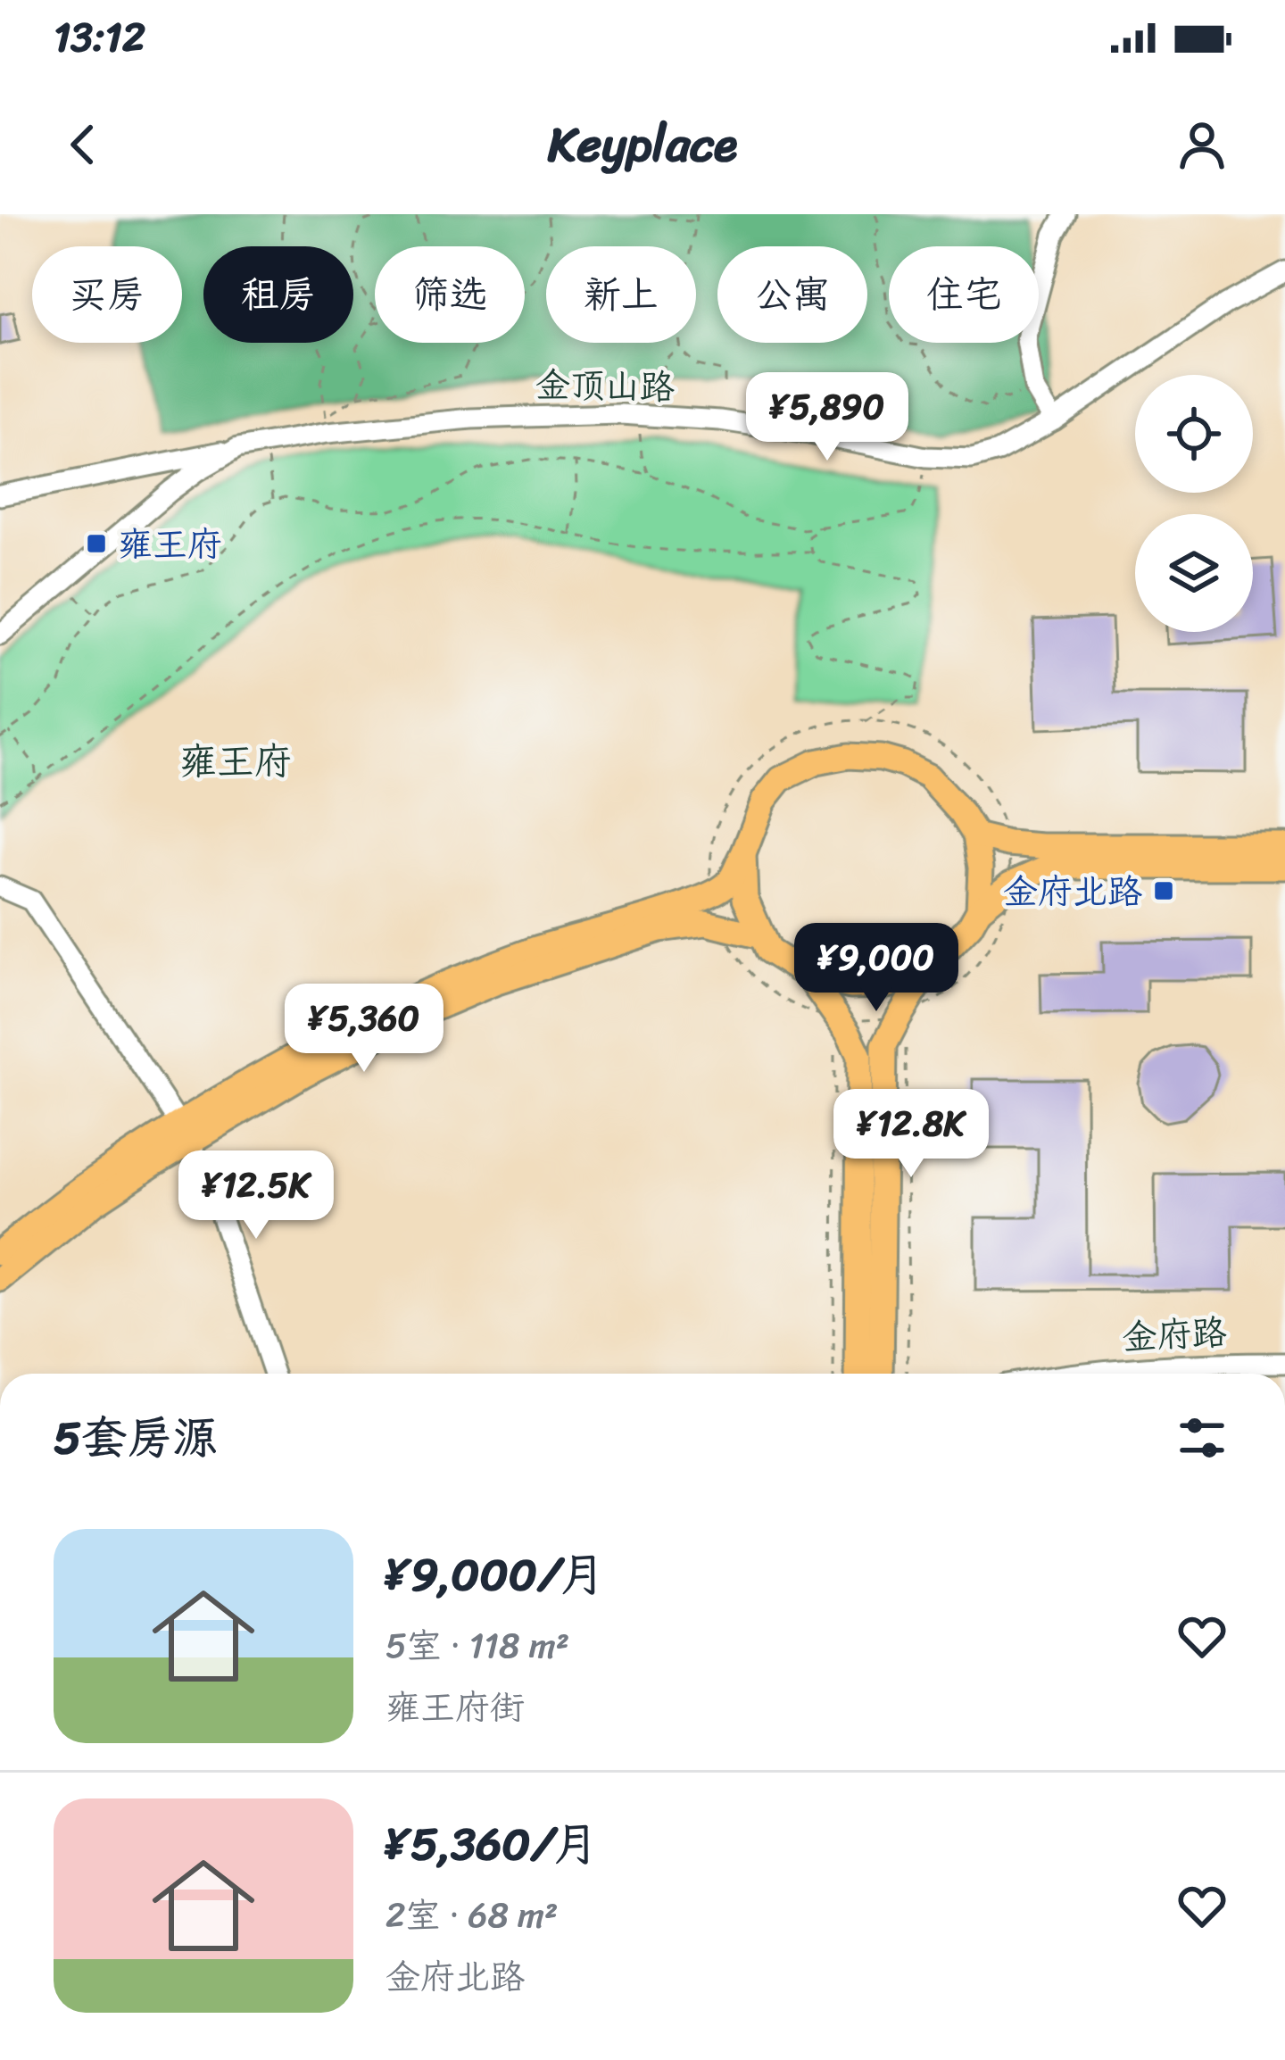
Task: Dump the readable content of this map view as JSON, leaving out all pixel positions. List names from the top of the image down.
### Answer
{
  "streets": {
    "street": ["金顶山路", "金府路"]
  },
  "districts": ["雍王府"],
  "places": {
    "transit": ["雍王府", "金府北路"]
  },
  "page": {
    "status": "13:12",
    "header": "Keyplace",
    "chip": [
      "买房",
      "租房",
      "筛选",
      "新上",
      "公寓",
      "住宅"
    ],
    "price": [
      "¥5,890",
      "¥9,000",
      "¥5,360",
      "¥12.8K",
      "¥12.5K"
    ],
    "heading": "5套房源",
    "list": [
      {
        "name": "¥9,000/月",
        "note": "5室 · 118 m² · 雍王府街"
      },
      {
        "name": "¥5,360/月",
        "note": "2室 · 68 m² · 金府北路"
      }
    ]
  }
}
